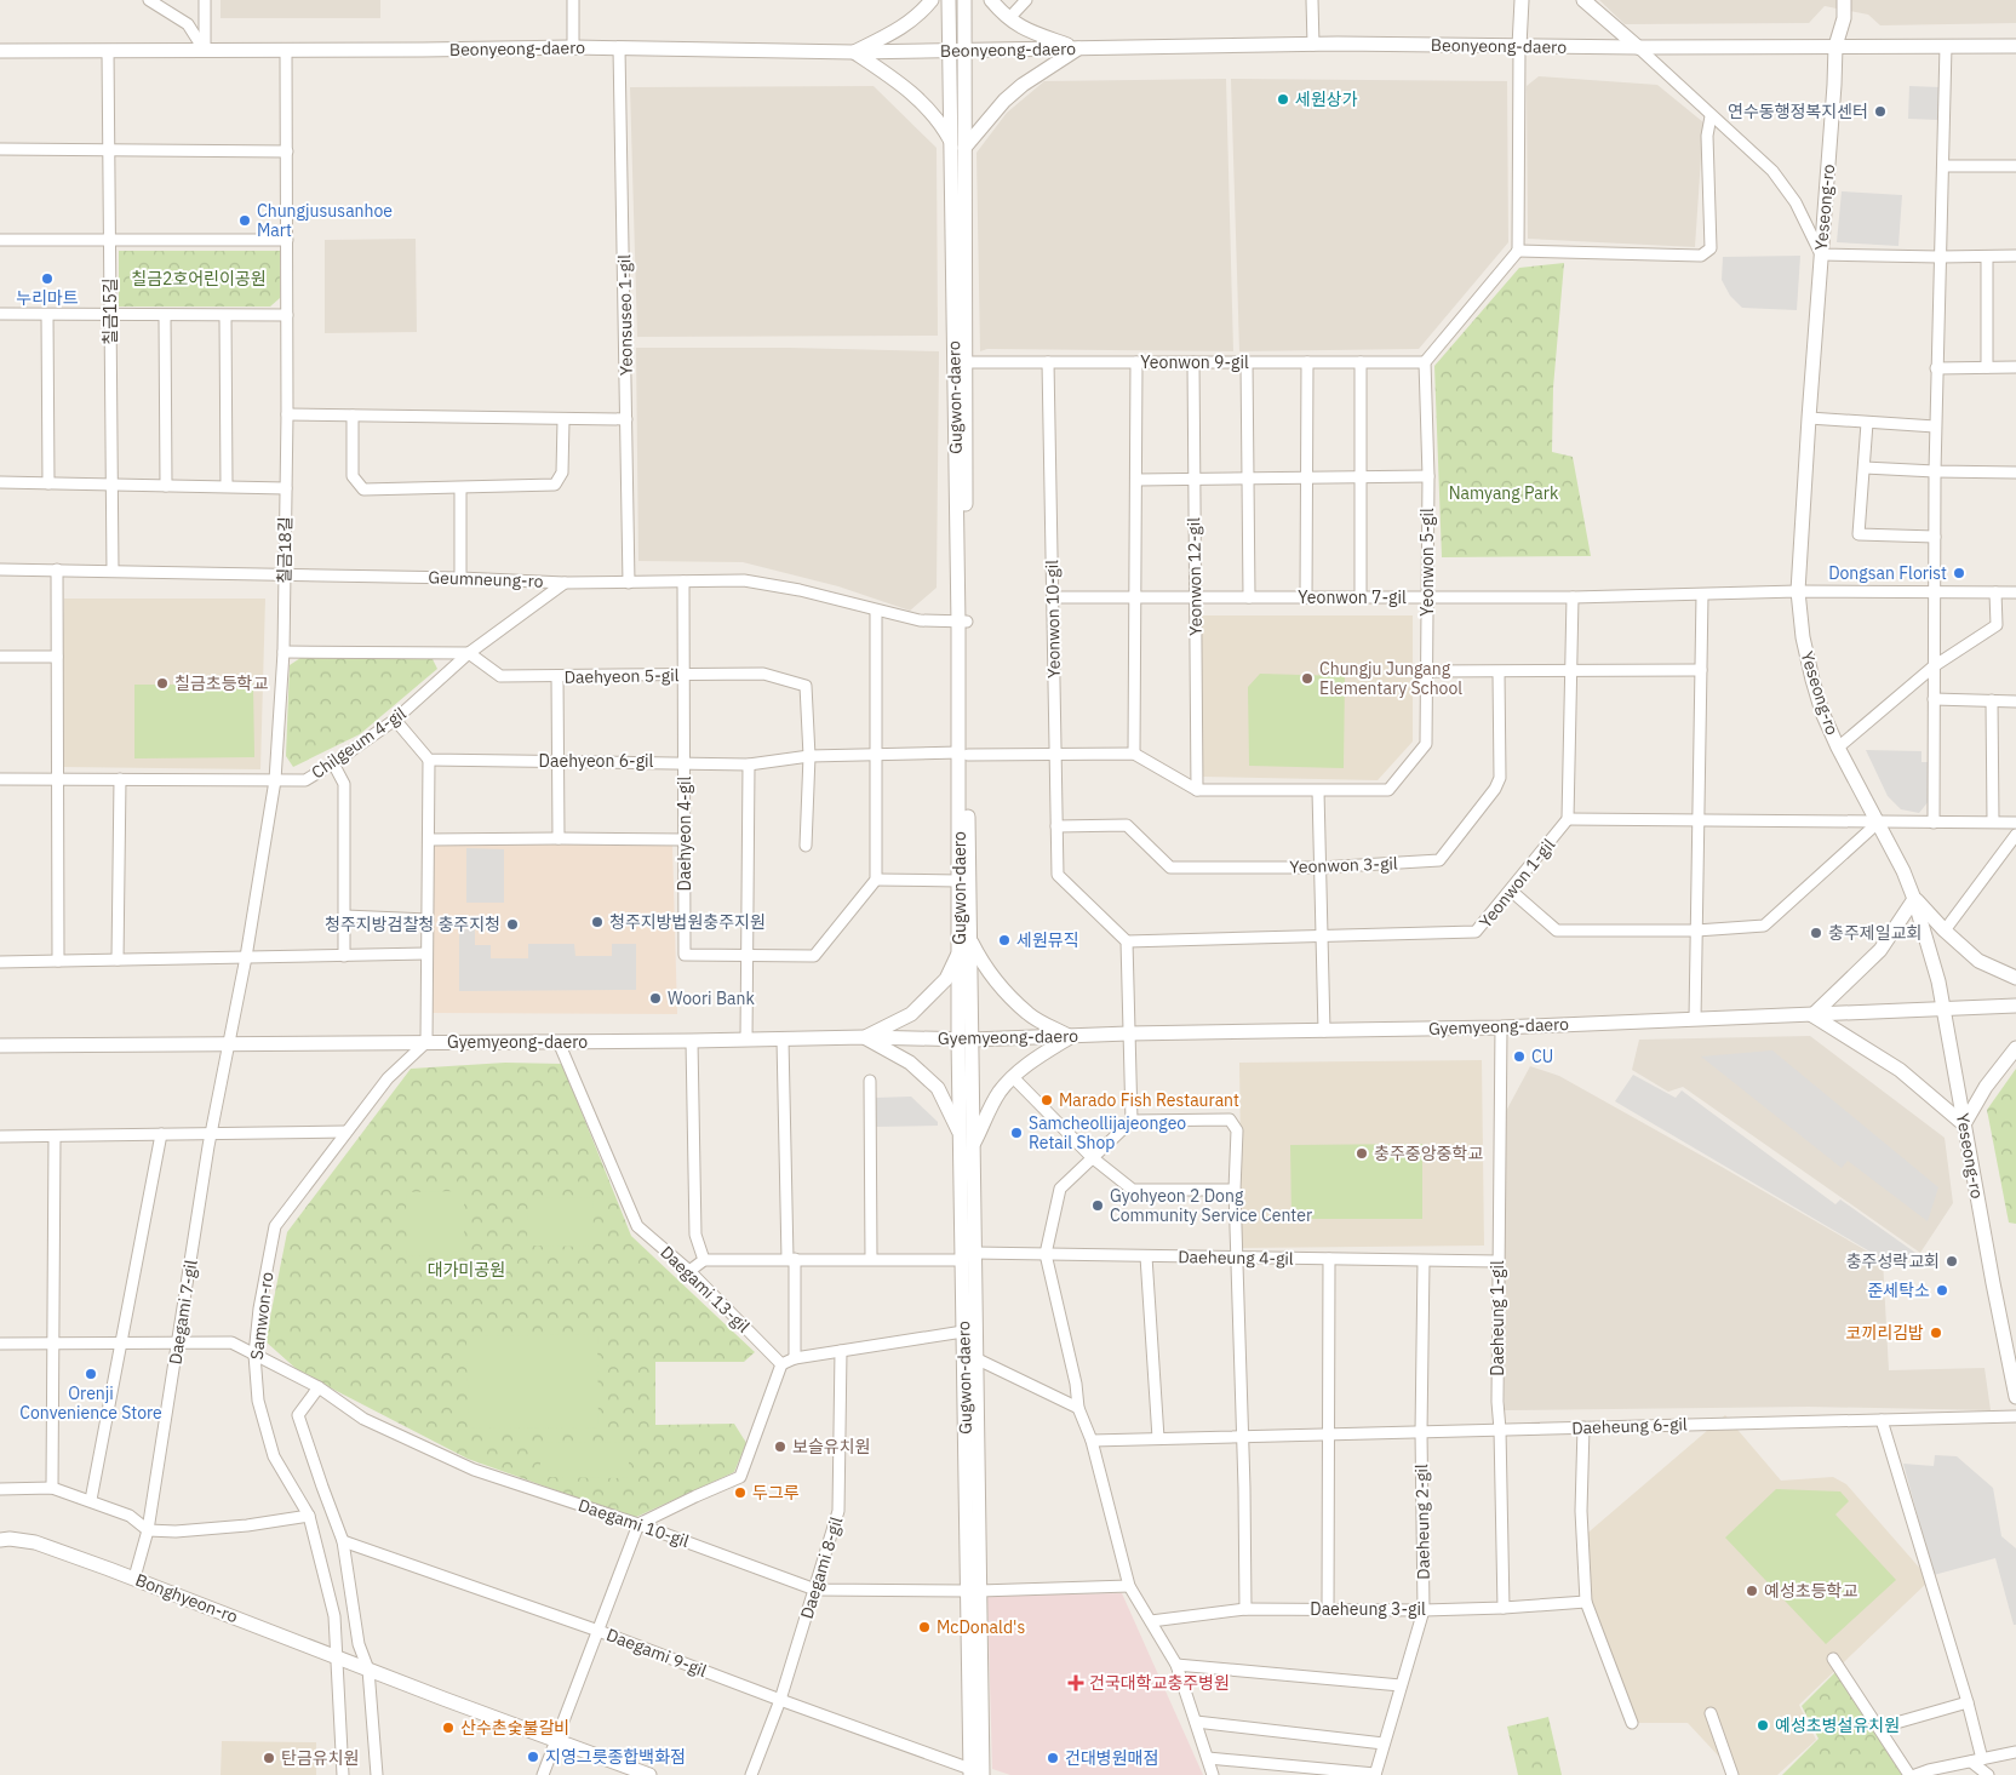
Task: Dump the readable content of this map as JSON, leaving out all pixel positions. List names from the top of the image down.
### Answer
{
  "streets": {
    "street": [
      "Beonyeong-daero",
      "Yeseong-ro",
      "칠금15길",
      "Yeonsuseo 1-gil",
      "Yeonwon 9-gil",
      "Gugwon-daero",
      "칠금18길",
      "Yeonwon 5-gil",
      "Yeonwon 12-gil",
      "Geumneung-ro",
      "Yeonwon 7-gil",
      "Yeonwon 10-gil",
      "Daehyeon 5-gil",
      "Chilgeum 4-gil",
      "Daehyeon 6-gil",
      "Daehyeon 4-gil",
      "Yeonwon 3-gil",
      "Yeonwon 1-gil",
      "Gyemyeong-daero",
      "Daeheung 4-gil",
      "Daegami 13-gil",
      "Daegami 7-gil",
      "Samwon-ro",
      "Daeheung 1-gil",
      "Daeheung 6-gil",
      "Daeheung 2-gil",
      "Daegami 10-gil",
      "Daegami 8-gil",
      "Bonghyeon-ro",
      "Daeheung 3-gil",
      "Daegami 9-gil"
    ]
  },
  "crossings": [
    ["Beonyeong-daero", "Yeseong-ro"],
    ["Beonyeong-daero", "칠금15길"],
    ["Beonyeong-daero", "Yeonsuseo 1-gil"],
    ["Beonyeong-daero", "Gugwon-daero"],
    ["Beonyeong-daero", "칠금18길"],
    ["Yeseong-ro", "Yeonwon 7-gil"],
    ["Yeseong-ro", "Gyemyeong-daero"],
    ["칠금15길", "Geumneung-ro"],
    ["Yeonsuseo 1-gil", "Geumneung-ro"],
    ["Yeonwon 9-gil", "Gugwon-daero"],
    ["Yeonwon 9-gil", "Yeonwon 5-gil"],
    ["Yeonwon 9-gil", "Yeonwon 12-gil"],
    ["Yeonwon 9-gil", "Yeonwon 10-gil"],
    ["Gugwon-daero", "Geumneung-ro"],
    ["Gugwon-daero", "Daehyeon 6-gil"],
    ["Gugwon-daero", "Gyemyeong-daero"],
    ["Gugwon-daero", "Daeheung 4-gil"],
    ["Gugwon-daero", "Daegami 10-gil"],
    ["Gugwon-daero", "Daegami 9-gil"],
    ["칠금18길", "Geumneung-ro"],
    ["칠금18길", "Chilgeum 4-gil"],
    ["칠금18길", "Gyemyeong-daero"],
    ["칠금18길", "Daegami 7-gil"],
    ["Yeonwon 5-gil", "Yeonwon 12-gil"],
    ["Yeonwon 5-gil", "Yeonwon 7-gil"],
    ["Yeonwon 12-gil", "Yeonwon 7-gil"],
    ["Geumneung-ro", "Chilgeum 4-gil"],
    ["Geumneung-ro", "Daehyeon 4-gil"],
    ["Yeonwon 7-gil", "Yeonwon 10-gil"],
    ["Yeonwon 10-gil", "Yeonwon 3-gil"],
    ["Yeonwon 10-gil", "Yeonwon 1-gil"],
    ["Daehyeon 5-gil", "Chilgeum 4-gil"],
    ["Daehyeon 5-gil", "Daehyeon 6-gil"],
    ["Daehyeon 5-gil", "Daehyeon 4-gil"],
    ["Daehyeon 6-gil", "Daehyeon 4-gil"],
    ["Gyemyeong-daero", "Daegami 13-gil"],
    ["Gyemyeong-daero", "Daegami 7-gil"],
    ["Gyemyeong-daero", "Samwon-ro"],
    ["Gyemyeong-daero", "Daeheung 1-gil"],
    ["Daeheung 4-gil", "Daeheung 1-gil"],
    ["Daeheung 4-gil", "Daeheung 2-gil"],
    ["Daegami 7-gil", "Daegami 10-gil"],
    ["Daegami 7-gil", "Bonghyeon-ro"],
    ["Samwon-ro", "Daegami 10-gil"],
    ["Samwon-ro", "Bonghyeon-ro"],
    ["Daeheung 1-gil", "Daeheung 6-gil"],
    ["Daeheung 1-gil", "Daeheung 3-gil"],
    ["Daeheung 6-gil", "Daeheung 2-gil"],
    ["Daeheung 2-gil", "Daeheung 3-gil"],
    ["Daegami 10-gil", "Daegami 8-gil"],
    ["Daegami 8-gil", "Daegami 9-gil"]
  ],
  "parks": ["칠금2호어린이공원", "Namyang Park", "대가미공원"],
  "places": {
    "other": [
      "세원상가",
      "연수동행정복지센터",
      "Chungjususanhoe Mart",
      "누리마트",
      "Dongsan Florist",
      "Chungju Jungang Elementary School",
      "칠금초등학교",
      "청주지방법원충주지원",
      "청주지방검찰청 충주지청",
      "충주제일교회",
      "세원뮤직",
      "Woori Bank",
      "CU",
      "Marado Fish Restaurant",
      "Samcheollijajeongeo Retail Shop",
      "충주중앙중학교",
      "Gyohyeon 2 Dong Community Service Center",
      "충주성락교회",
      "준세탁소",
      "코끼리김밥",
      "Orenji Convenience Store",
      "보슬유치원",
      "두그루",
      "예성초등학교",
      "McDonald's",
      "예성초병설유치원",
      "산수촌숯불갈비",
      "지영그릇종합백화점",
      "탄금유치원",
      "건대병원매점"
    ],
    "health": ["건국대학교충주병원"]
  }
}
